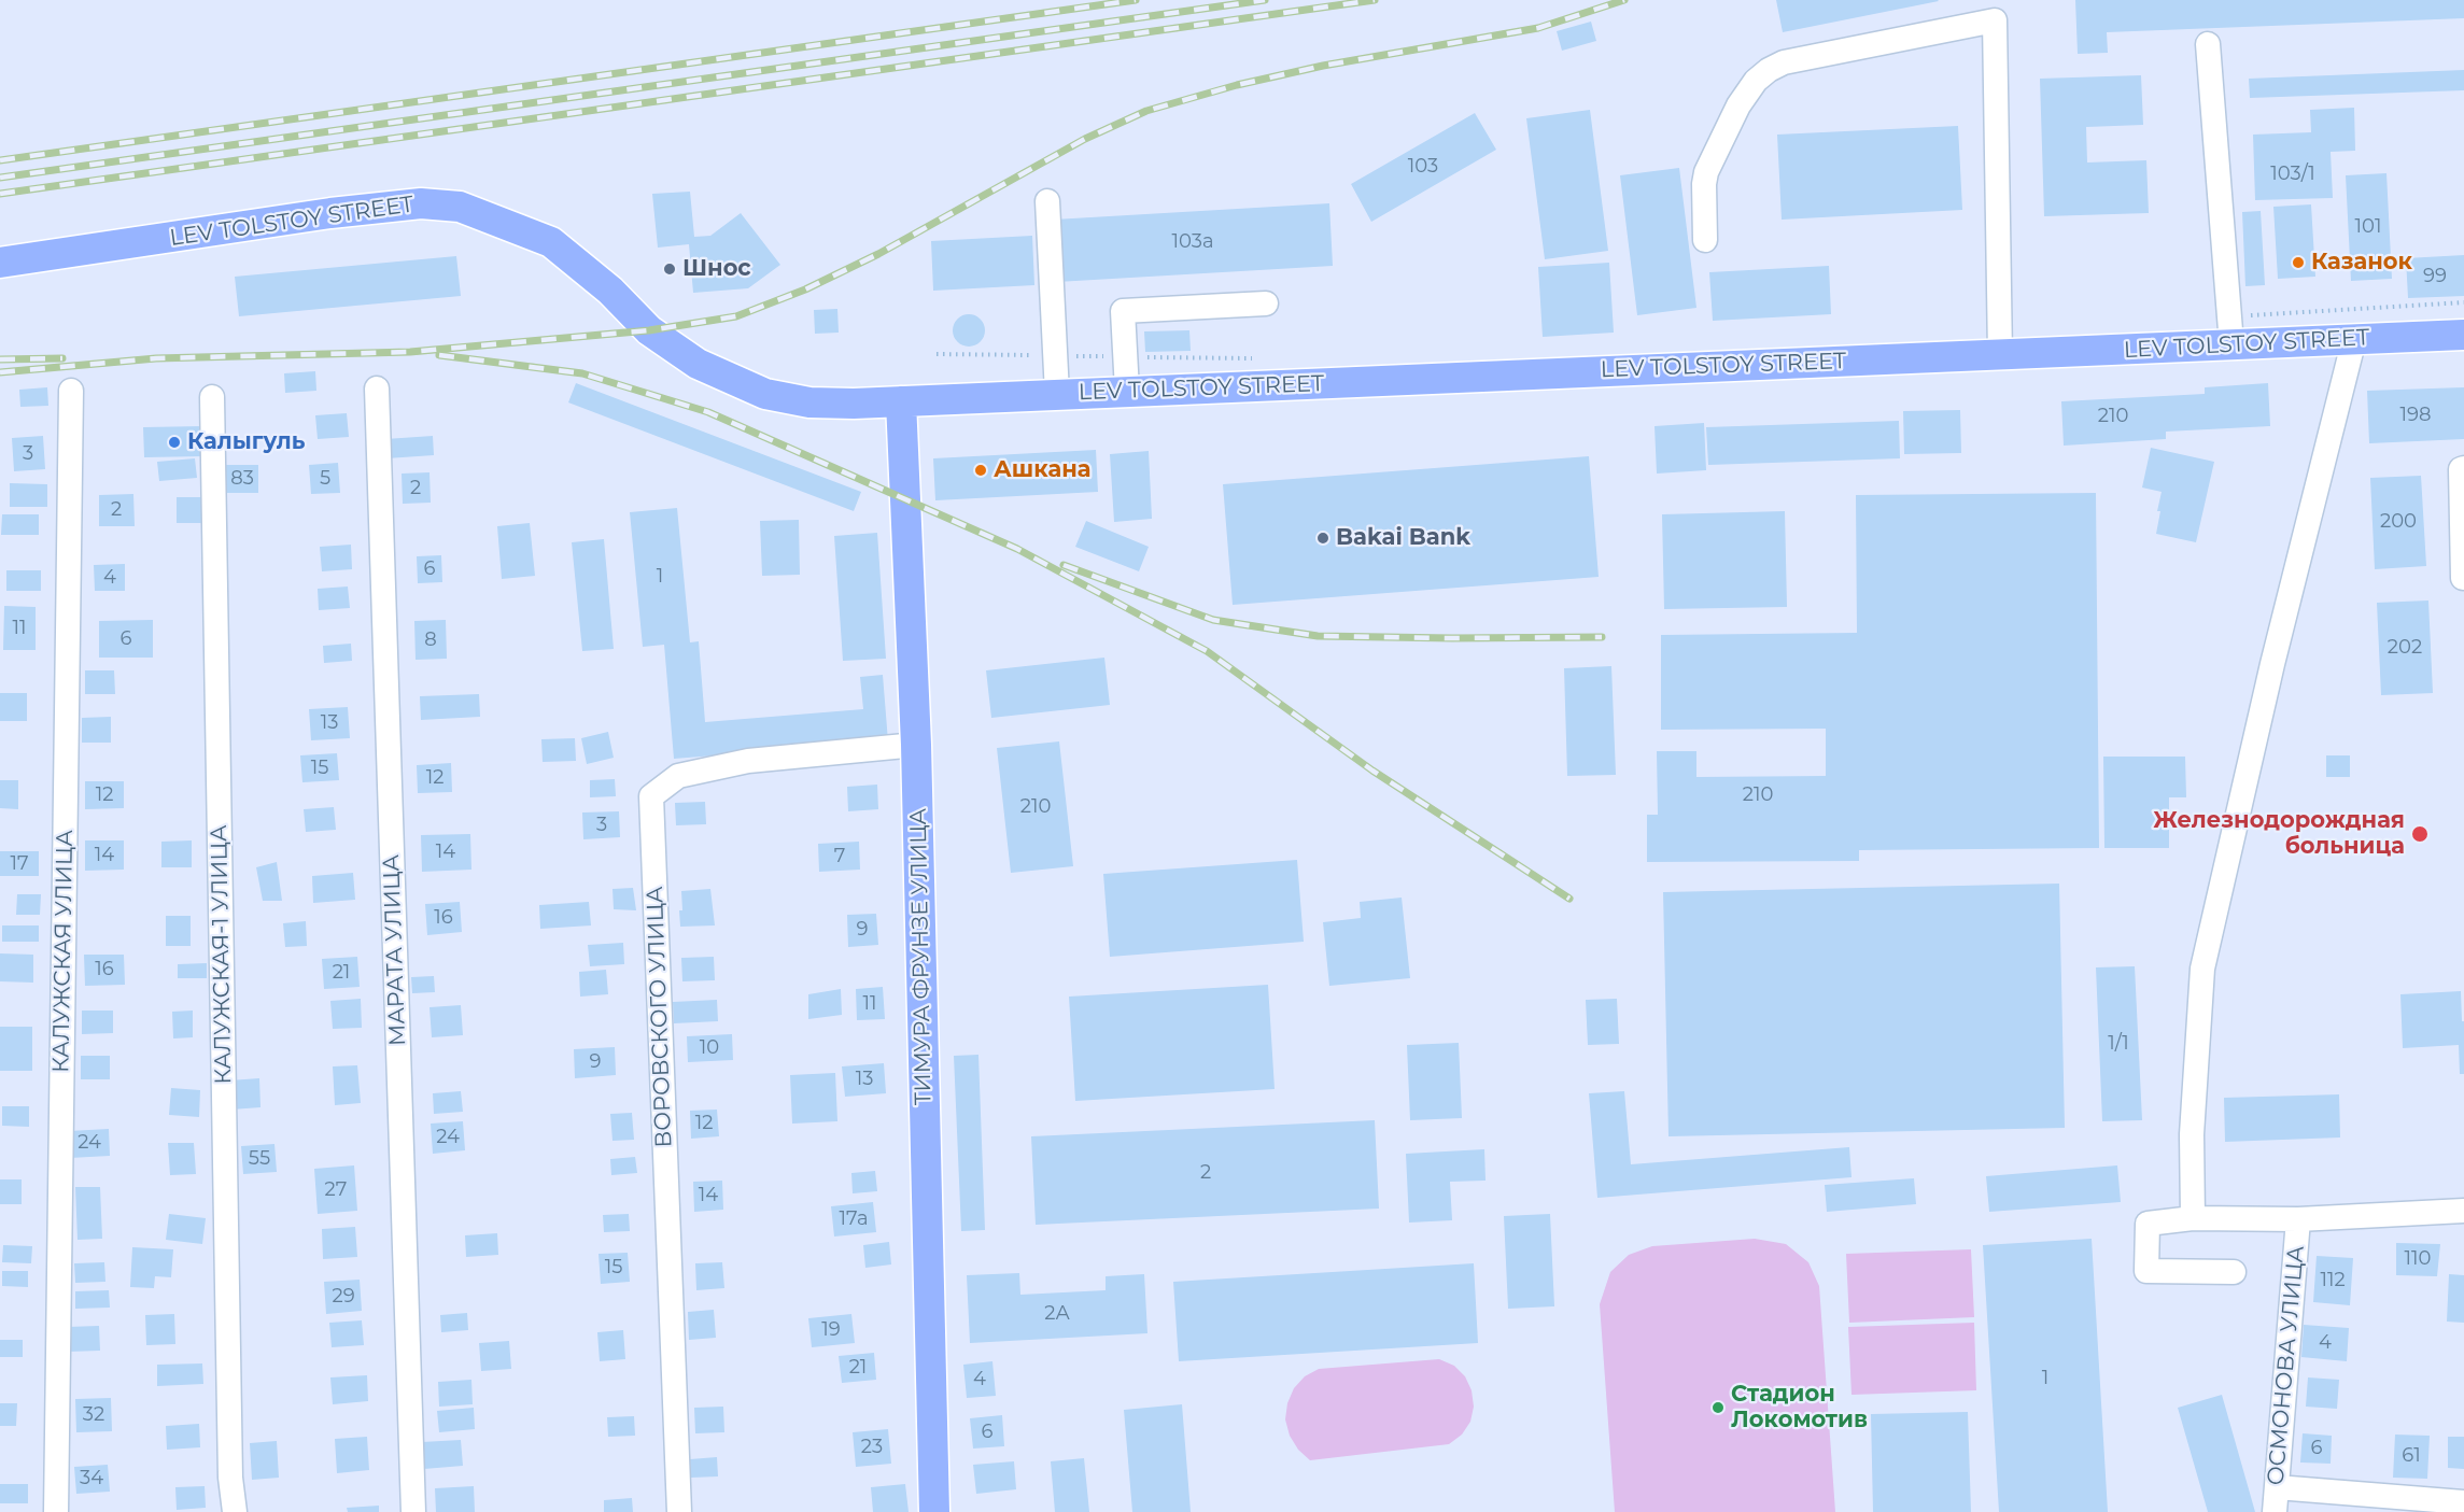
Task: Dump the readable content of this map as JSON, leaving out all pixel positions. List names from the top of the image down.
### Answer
{
  "streets": {
    "main road": ["LEV TOLSTOY STREET", "ТИМУРА ФРУНЗЕ УЛИЦА"],
    "street": [
      "МАРАТА УЛИЦА",
      "КАЛУЖСКАЯ УЛИЦА",
      "КАЛУЖСКАЯ-1 УЛИЦА",
      "ВОРОВСКОГО УЛИЦА",
      "ОСМОНОВА УЛИЦА"
    ]
  },
  "crossings": [
    ["LEV TOLSTOY STREET", "ТИМУРА ФРУНЗЕ УЛИЦА"],
    ["ТИМУРА ФРУНЗЕ УЛИЦА", "ВОРОВСКОГО УЛИЦА"]
  ],
  "places": [
    "Казанок",
    "Шнос",
    "Калыгуль",
    "Ашкана",
    "Bakai Bank",
    "Железнодорождная больница",
    "Стадион Локомотив"
  ],
  "house_numbers": [
    "103",
    "103/1",
    "101",
    "103а",
    "99",
    "198",
    "210",
    "3",
    "83",
    "5",
    "2",
    "2",
    "200",
    "6",
    "1",
    "4",
    "11",
    "6",
    "8",
    "202",
    "13",
    "15",
    "12",
    "12",
    "210",
    "210",
    "3",
    "14",
    "14",
    "7",
    "17",
    "16",
    "9",
    "16",
    "21",
    "11",
    "1/1",
    "10",
    "9",
    "13",
    "12",
    "24",
    "24",
    "55",
    "2",
    "27",
    "14",
    "17а",
    "110",
    "15",
    "112",
    "29",
    "2А",
    "19",
    "4",
    "21",
    "1",
    "4",
    "32",
    "6",
    "23",
    "6",
    "61",
    "34"
  ]
}
